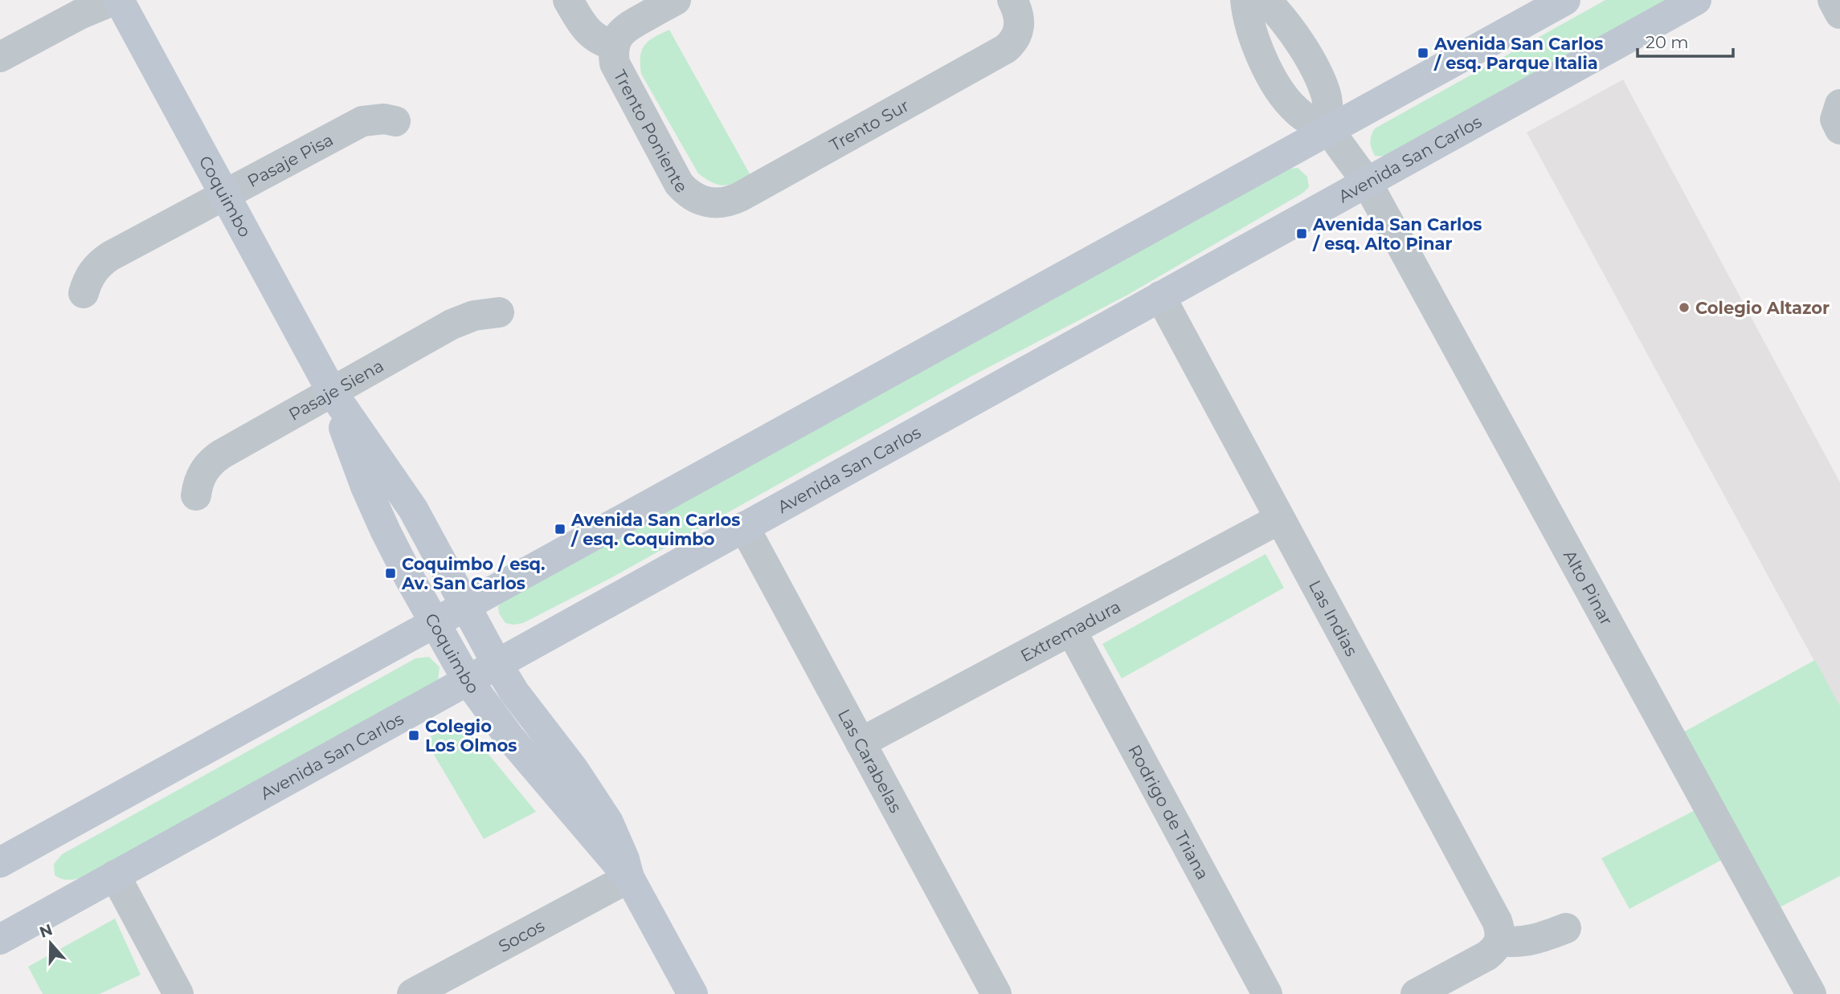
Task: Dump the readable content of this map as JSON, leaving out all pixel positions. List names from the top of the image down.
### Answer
{
  "streets": {
    "main road": ["Avenida San Carlos", "Coquimbo"],
    "street": [
      "Trento Sur",
      "Trento Poniente",
      "Pasaje Pisa",
      "Pasaje Siena",
      "Alto Pinar",
      "Las Indias",
      "Extremadura",
      "Las Carabelas",
      "Rodrigo de Triana",
      "Socos"
    ]
  },
  "crossings": [
    ["Trento Sur", "Trento Poniente"],
    ["Avenida San Carlos", "Coquimbo"],
    ["Avenida San Carlos", "Alto Pinar"],
    ["Avenida San Carlos", "Las Indias"],
    ["Avenida San Carlos", "Las Carabelas"],
    ["Pasaje Pisa", "Coquimbo"],
    ["Coquimbo", "Pasaje Siena"],
    ["Coquimbo", "Socos"],
    ["Las Indias", "Extremadura"],
    ["Extremadura", "Las Carabelas"],
    ["Extremadura", "Rodrigo de Triana"]
  ],
  "places": {
    "transit": [
      "Avenida San Carlos / esq. Parque Italia",
      "Avenida San Carlos / esq. Alto Pinar",
      "Avenida San Carlos / esq. Coquimbo",
      "Coquimbo / esq. Av. San Carlos",
      "Colegio Los Olmos"
    ],
    "other": ["Colegio Altazor"]
  },
  "scale_bar": "20 m",
  "north": "top"
}
